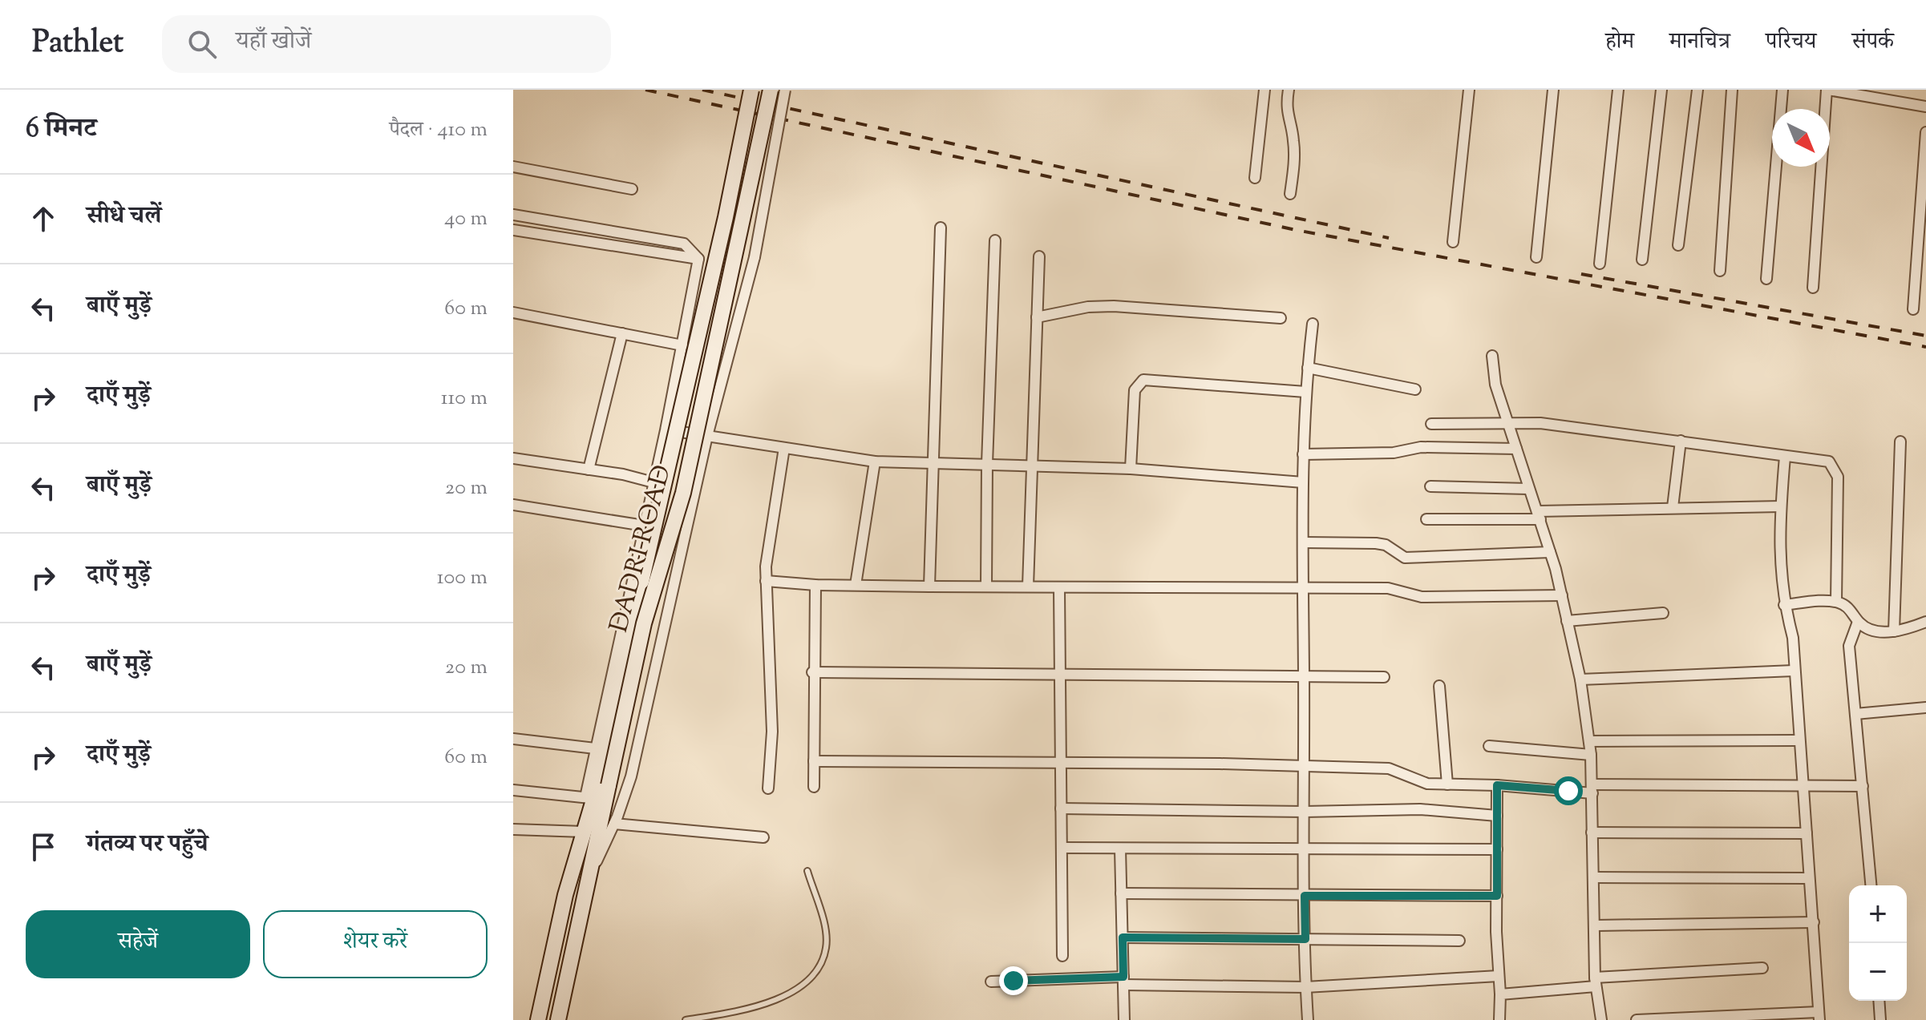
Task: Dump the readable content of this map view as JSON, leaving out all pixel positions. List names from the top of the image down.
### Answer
{
  "streets": {
    "street": ["DADRI ROAD"]
  },
  "north": "bottom right",
  "page": {
    "header": "Pathlet",
    "search": "यहाँ खोजें",
    "nav": [
      "होम",
      "मानचित्र",
      "परिचय",
      "संपर्क"
    ],
    "heading": ["6 मिनट", "पैदल · 410 m"],
    "list": [
      ["सीधे चलें", "40 m"],
      ["बाएँ मुड़ें", "60 m"],
      ["दाएँ मुड़ें", "110 m"],
      ["बाएँ मुड़ें", "20 m"],
      ["दाएँ मुड़ें", "100 m"],
      ["बाएँ मुड़ें", "20 m"],
      ["दाएँ मुड़ें", "60 m"],
      "गंतव्य पर पहुँचे"
    ],
    "map_buttons": ["+", "−"],
    "buttons": ["सहेजें", "शेयर करें"]
  }
}
